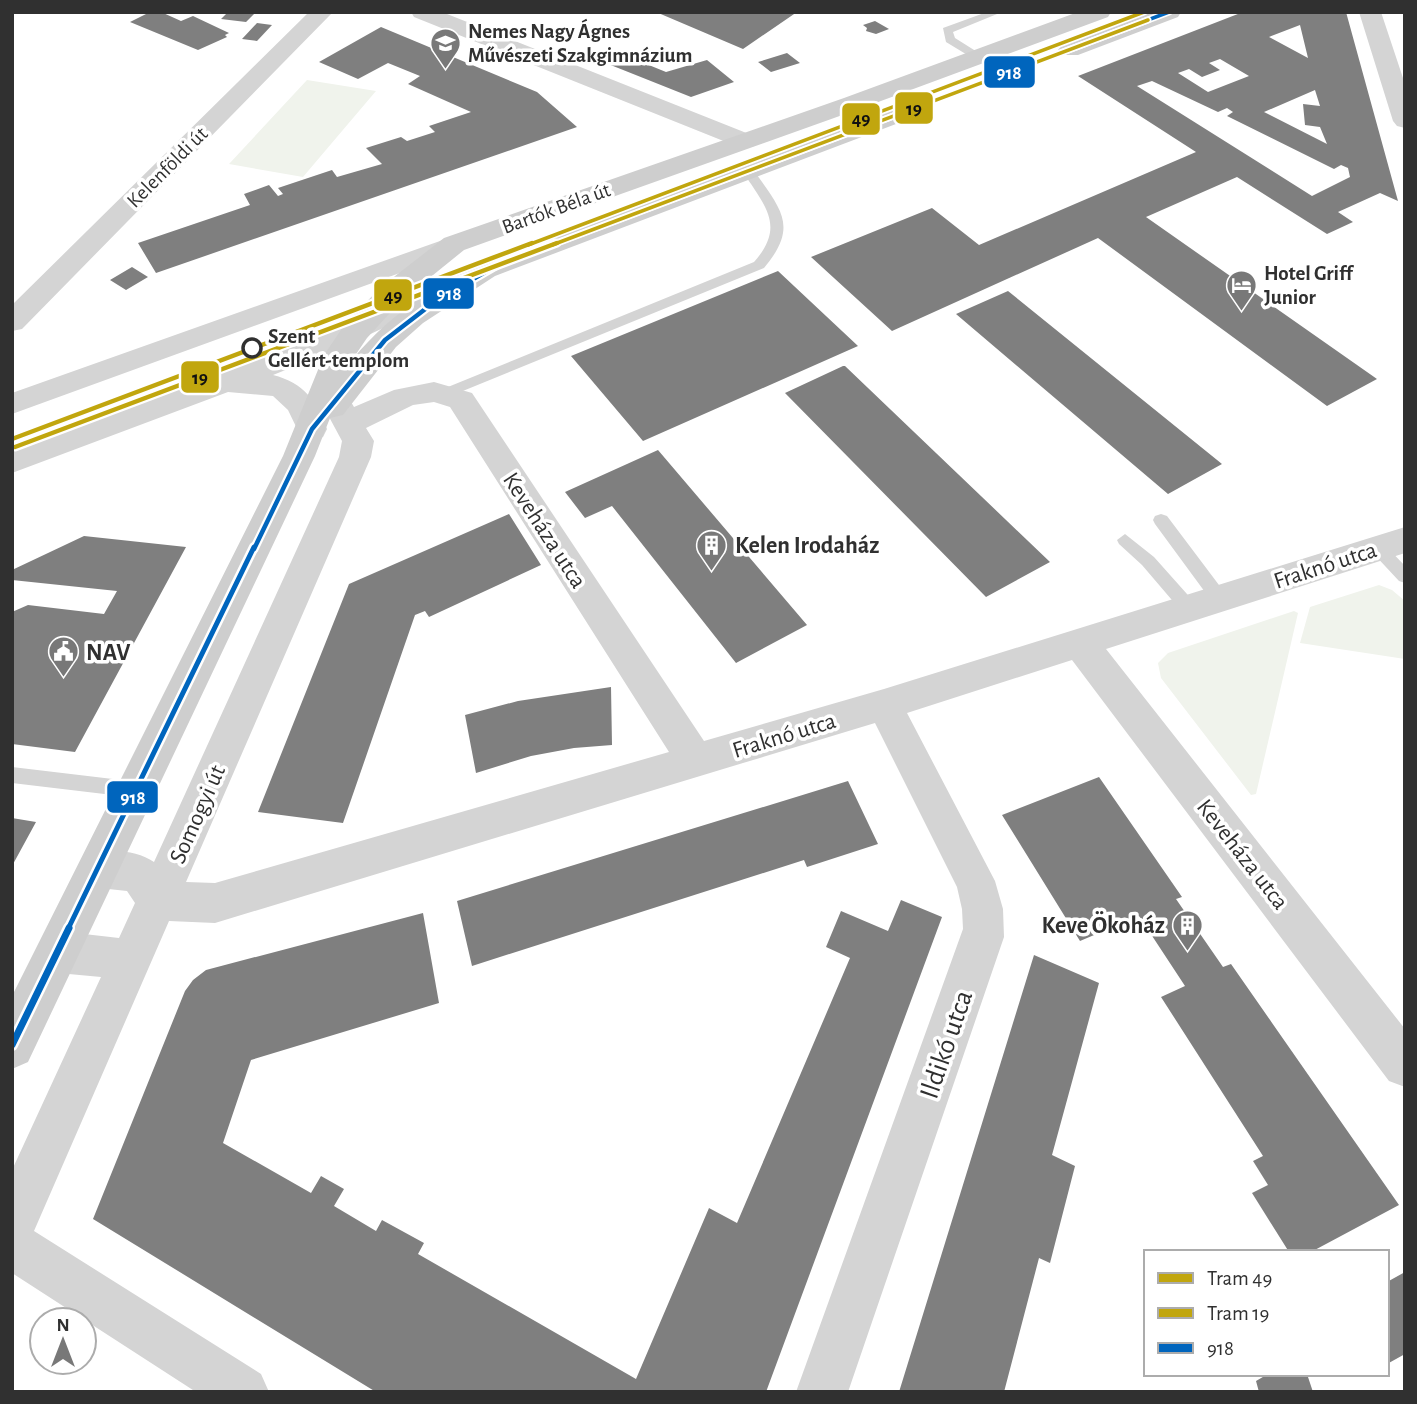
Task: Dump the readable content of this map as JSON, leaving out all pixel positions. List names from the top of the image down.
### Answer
{
  "streets": {
    "street": [
      "Kelenföldi út",
      "Bartók Béla út",
      "Keveháza utca",
      "Fraknó utca",
      "Somogyi út",
      "Ildikó utca"
    ]
  },
  "crossings": [
    ["Bartók Béla út", "Somogyi út"],
    ["Keveháza utca", "Fraknó utca"],
    ["Fraknó utca", "Somogyi út"],
    ["Fraknó utca", "Ildikó utca"]
  ],
  "places": {
    "school or university": ["Nemes Nagy Ágnes Művészeti Szakgimnázium"],
    "hotel": ["Hotel Griff Junior"],
    "other": ["Szent Gellért-templom"],
    "building": ["Kelen Irodaház", "Keve Ökoház"],
    "public building": ["NAV"]
  },
  "lines": ["tram line 49", "transit line 918", "tram line 19"],
  "legend": ["Tram 49", "Tram 19", "918"],
  "north": "top"
}
